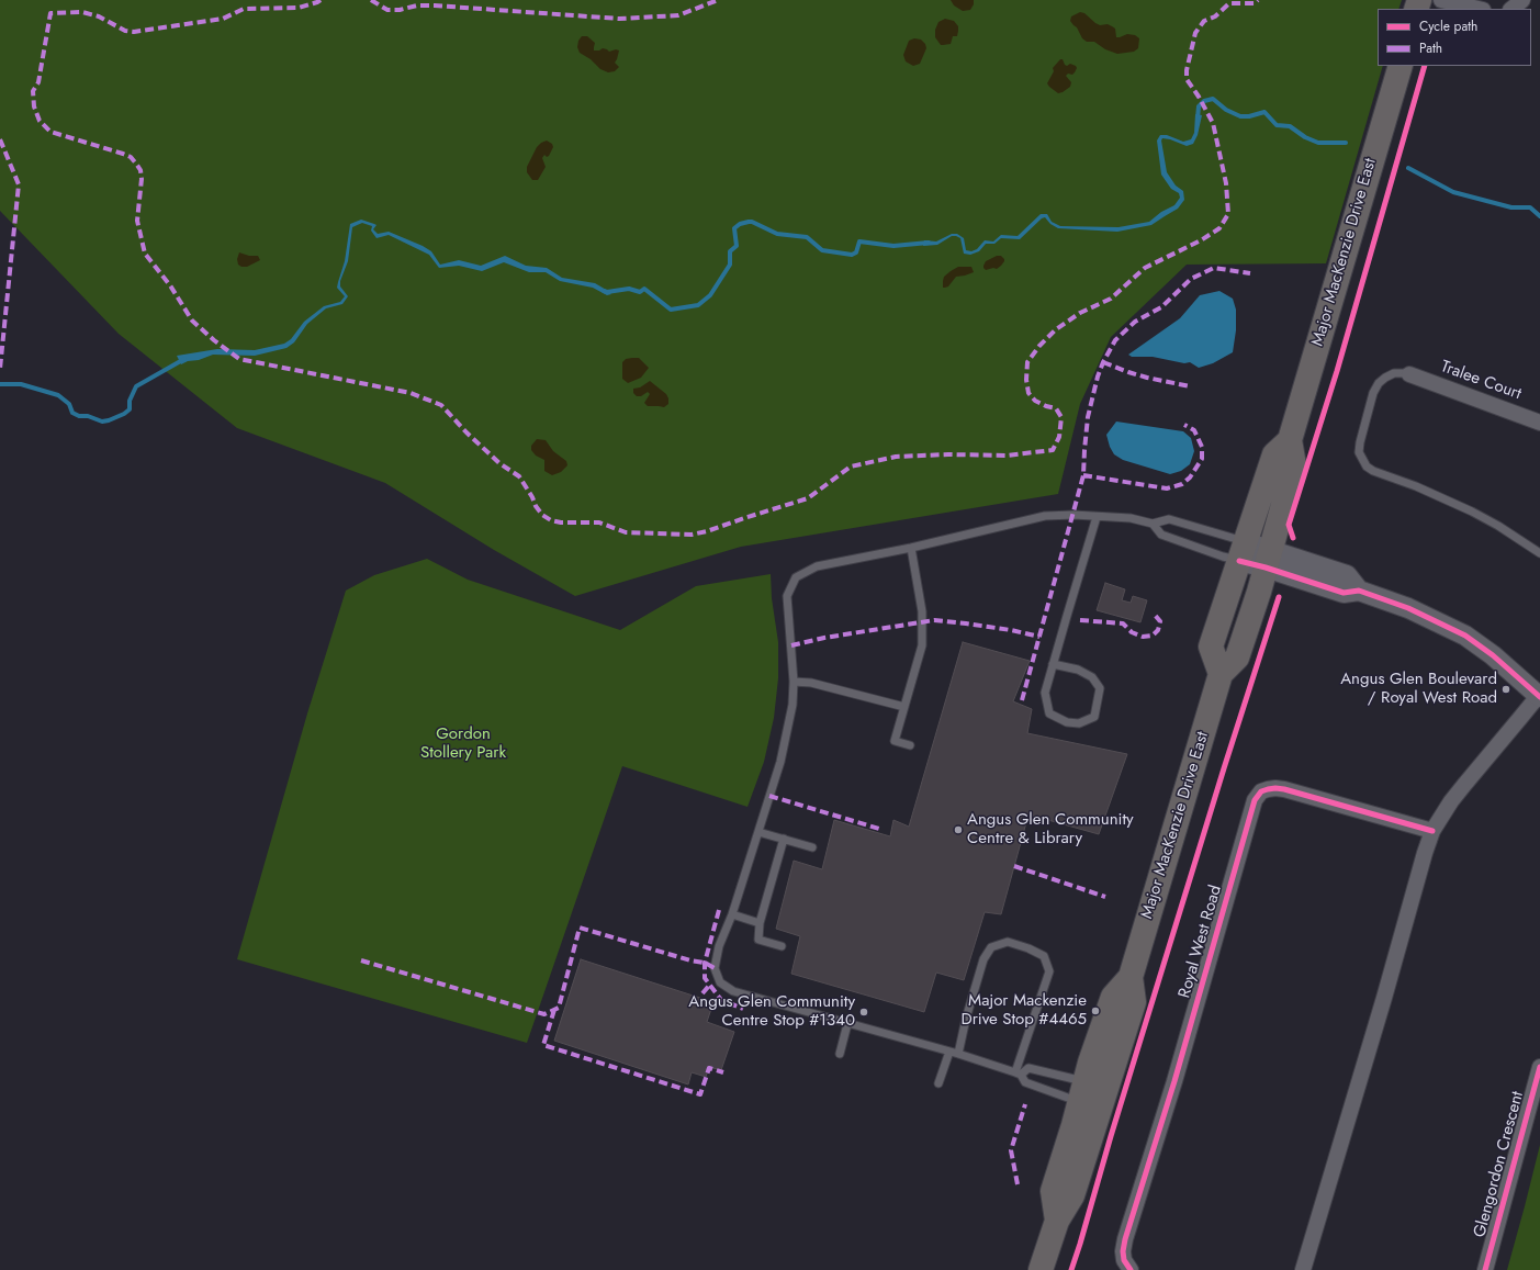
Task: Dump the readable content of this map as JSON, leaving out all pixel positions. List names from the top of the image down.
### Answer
{
  "streets": {
    "main road": ["Major MacKenzie Drive East"],
    "street": ["Tralee Court", "Royal West Road", "Glengordon Crescent"]
  },
  "parks": ["Gordon Stollery Park"],
  "places": [
    "Angus Glen Boulevard / Royal West Road",
    "Angus Glen Community Centre & Library",
    "Major Mackenzie Drive Stop #4465",
    "Angus Glen Community Centre Stop #1340"
  ],
  "legend": ["Cycle path", "Path"]
}
